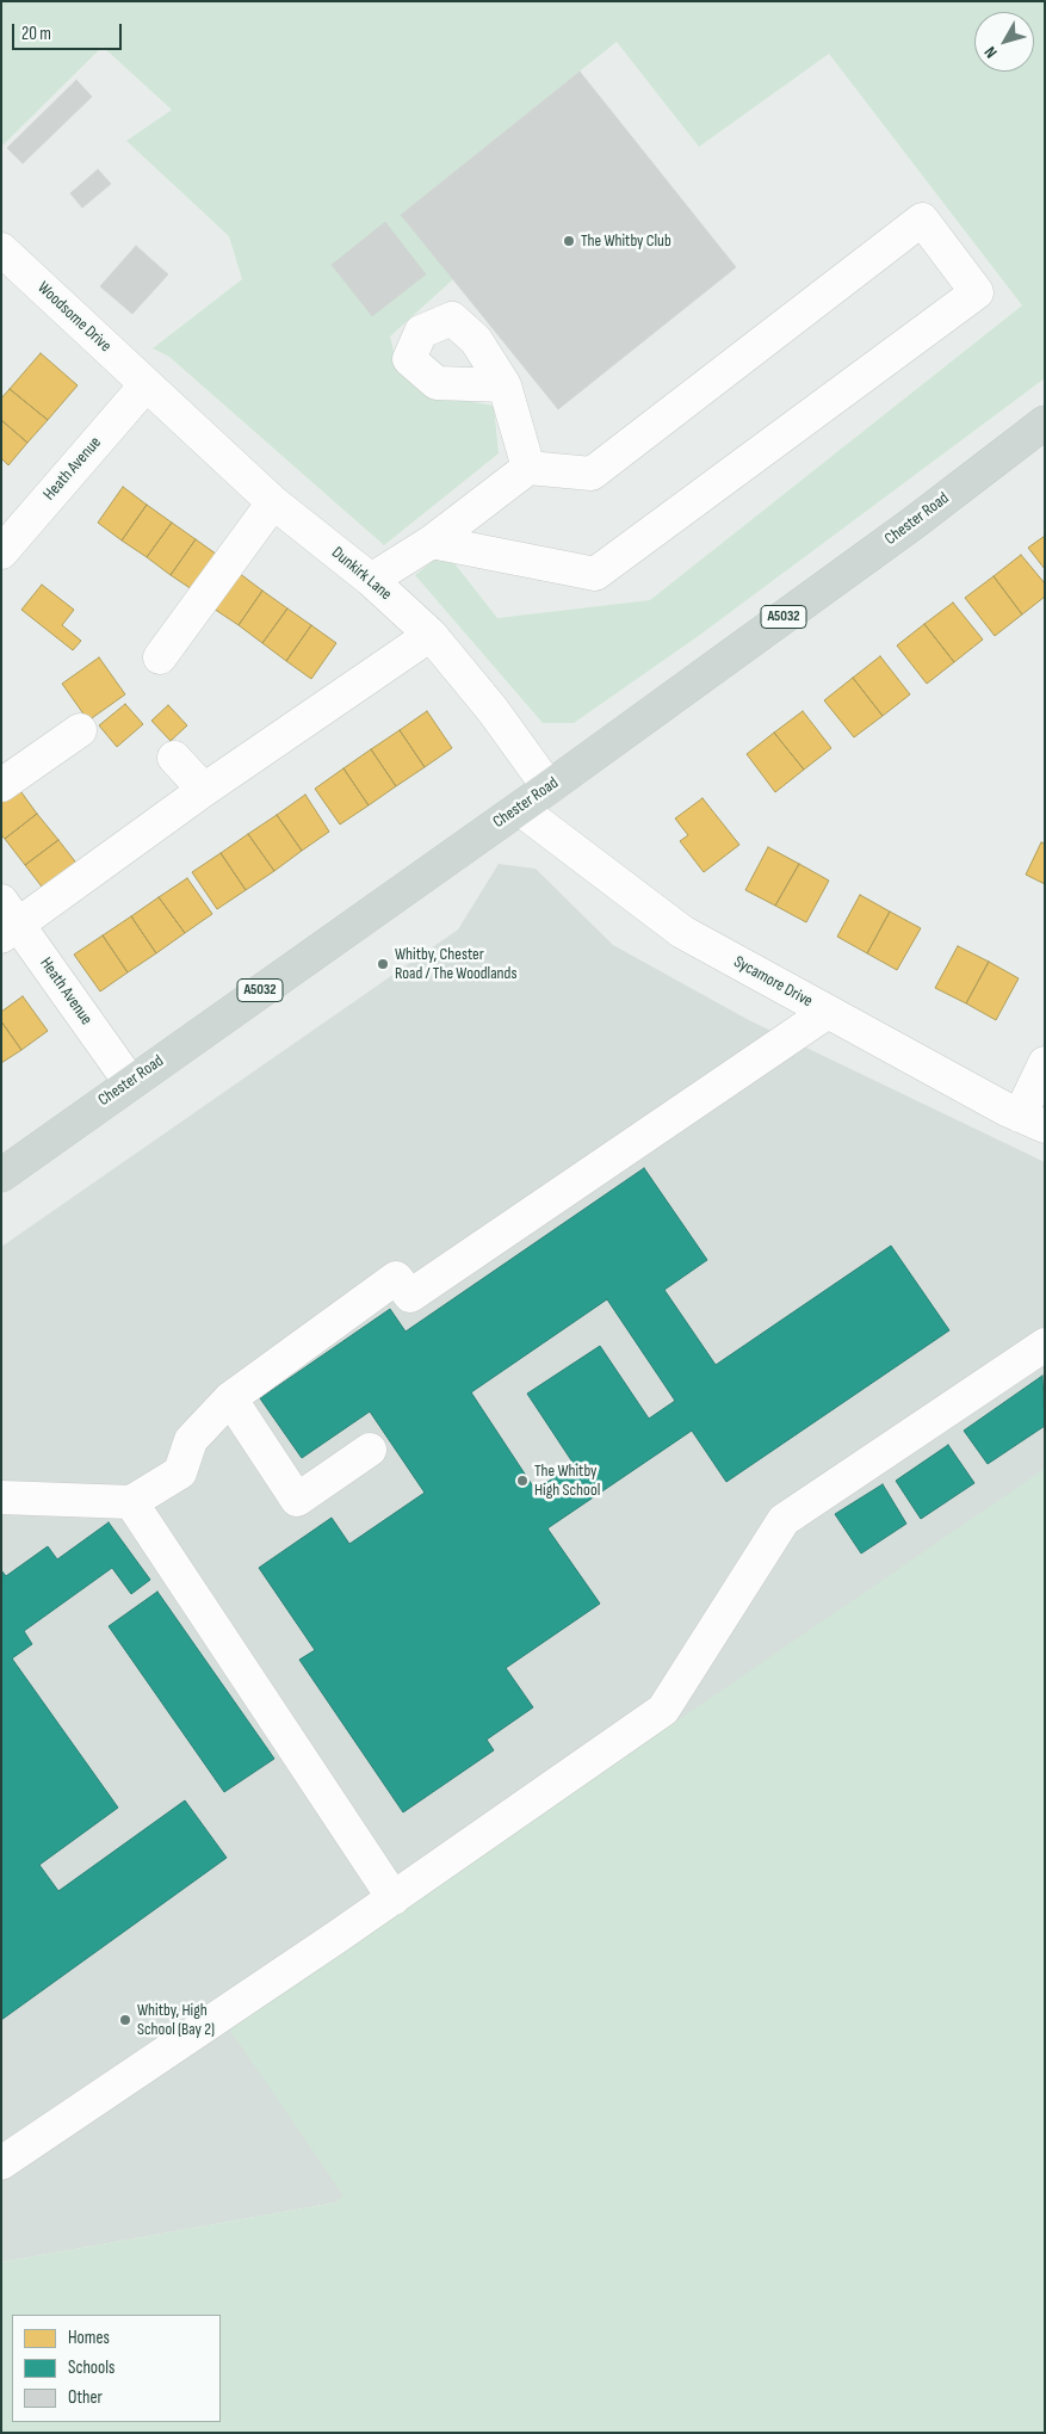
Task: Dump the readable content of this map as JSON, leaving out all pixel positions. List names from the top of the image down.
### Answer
{
  "streets": {
    "main road": ["Chester Road", "A5032"],
    "street": [
      "Woodsome Drive",
      "Heath Avenue",
      "Dunkirk Lane",
      "Sycamore Drive"
    ]
  },
  "crossings": [
    ["Woodsome Drive", "Heath Avenue"],
    ["Woodsome Drive", "Dunkirk Lane"],
    ["Heath Avenue", "Chester Road"],
    ["Heath Avenue", "Dunkirk Lane"],
    ["Chester Road", "Dunkirk Lane"],
    ["Chester Road", "Sycamore Drive"]
  ],
  "places": [
    "The Whitby Club",
    "Whitby, Chester Road / The Woodlands",
    "The Whitby High School",
    "Whitby, High School (Bay 2)"
  ],
  "legend": ["Homes", "Schools", "Other"],
  "scale_bar": "20 m",
  "north": "bottom left"
}
